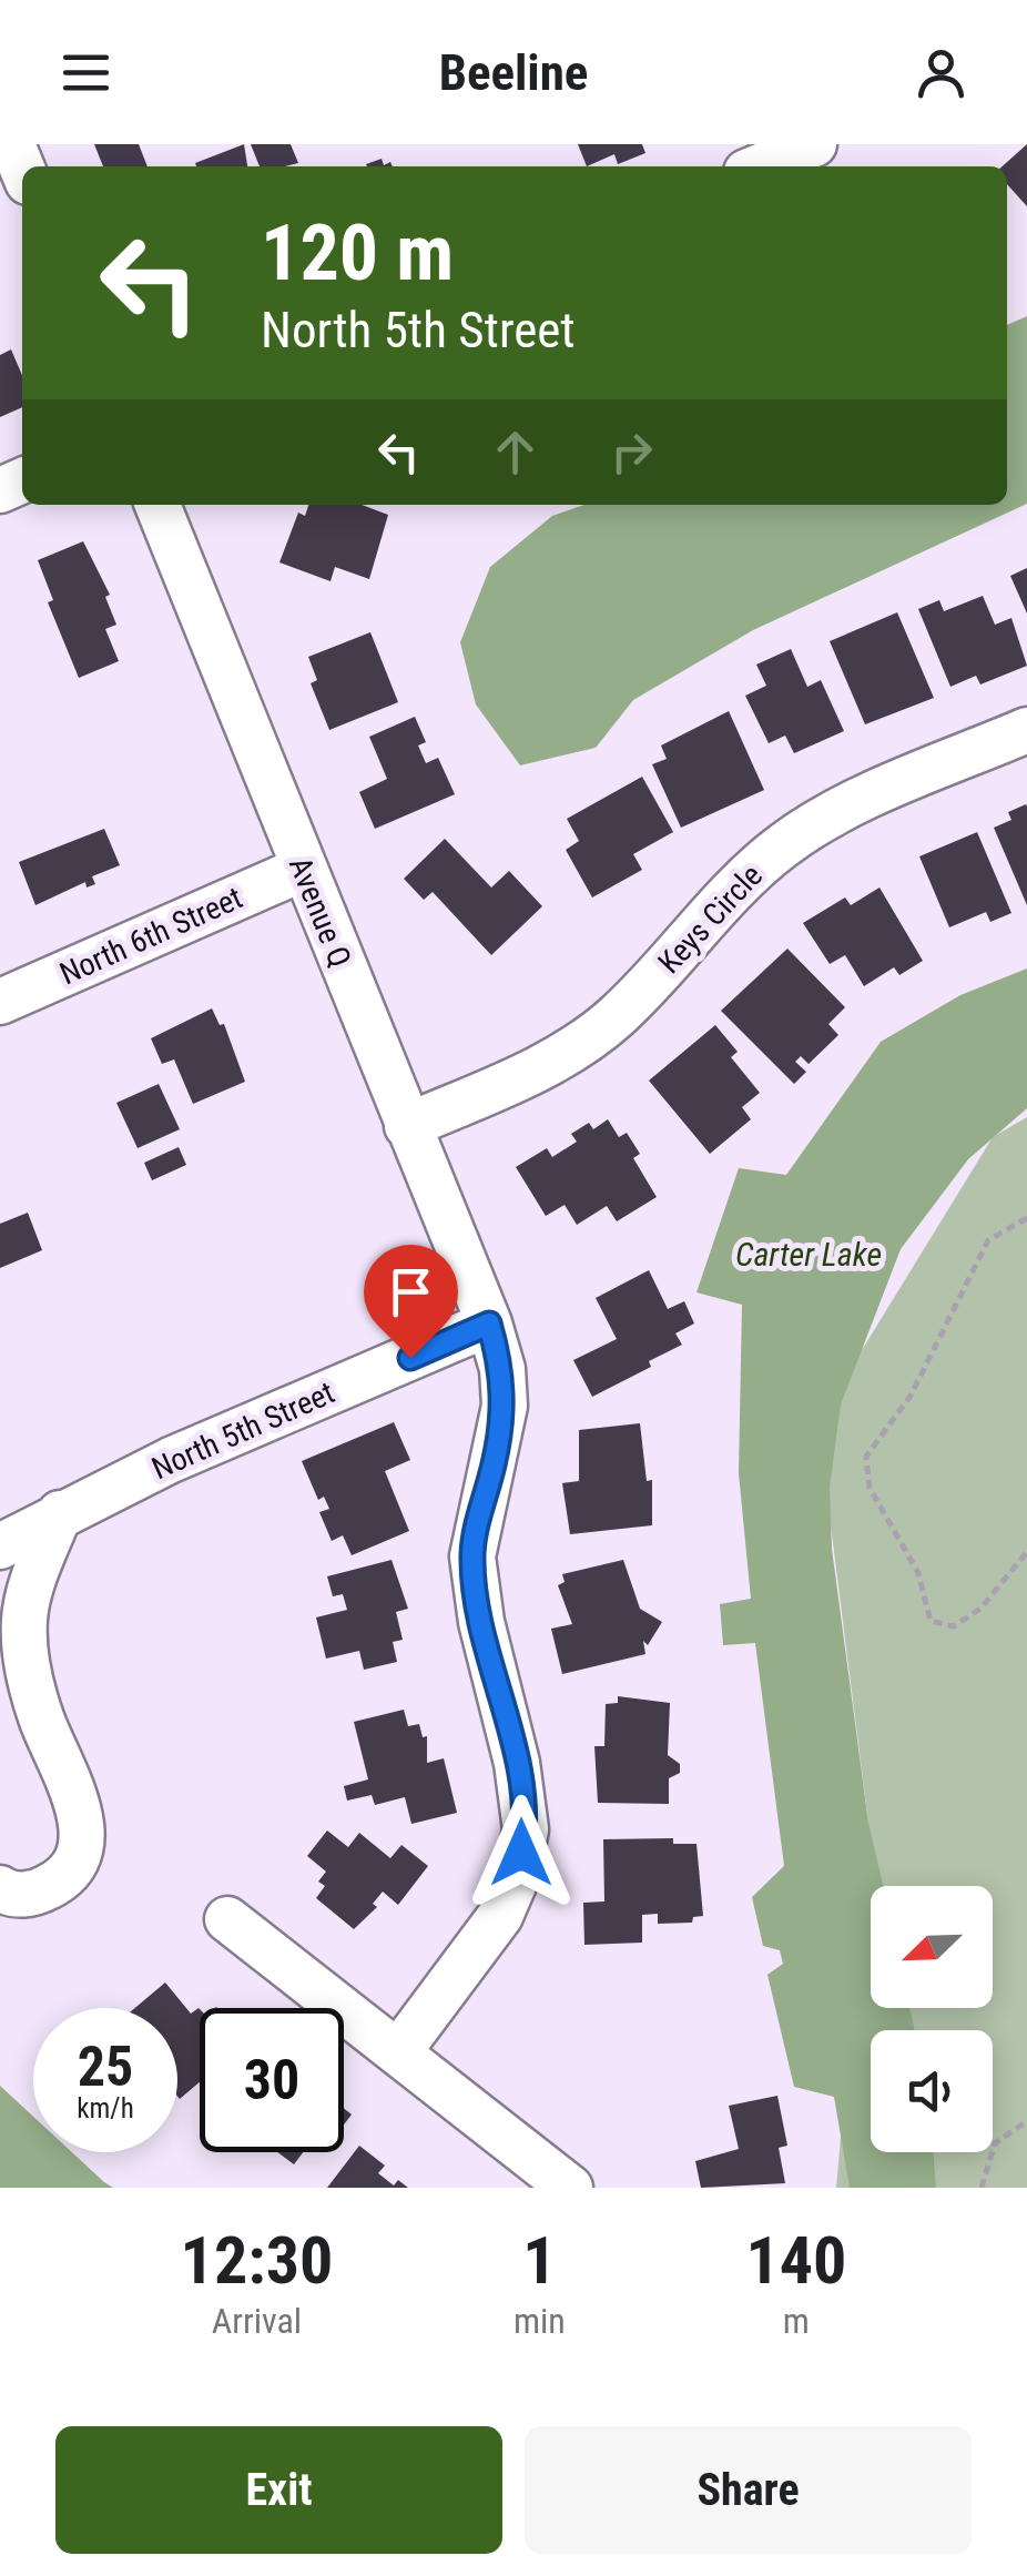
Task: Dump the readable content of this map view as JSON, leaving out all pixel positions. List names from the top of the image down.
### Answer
{
  "streets": {
    "street": [
      "Avenue Q",
      "Keys Circle",
      "North 6th Street",
      "North 5th Street"
    ]
  },
  "crossings": [
    ["Avenue Q", "Keys Circle"],
    ["Avenue Q", "North 6th Street"],
    ["Avenue Q", "North 5th Street"]
  ],
  "water": ["Carter Lake"],
  "north": "bottom left",
  "page": {
    "header": "Beeline",
    "turn": ["120 m", "North 5th Street"],
    "speed": "25 km/h",
    "limit": "30",
    "eta": [
      "12:30",
      "Arrival",
      "1",
      "min",
      "140",
      "m"
    ],
    "buttons": ["Exit", "Share"]
  }
}
